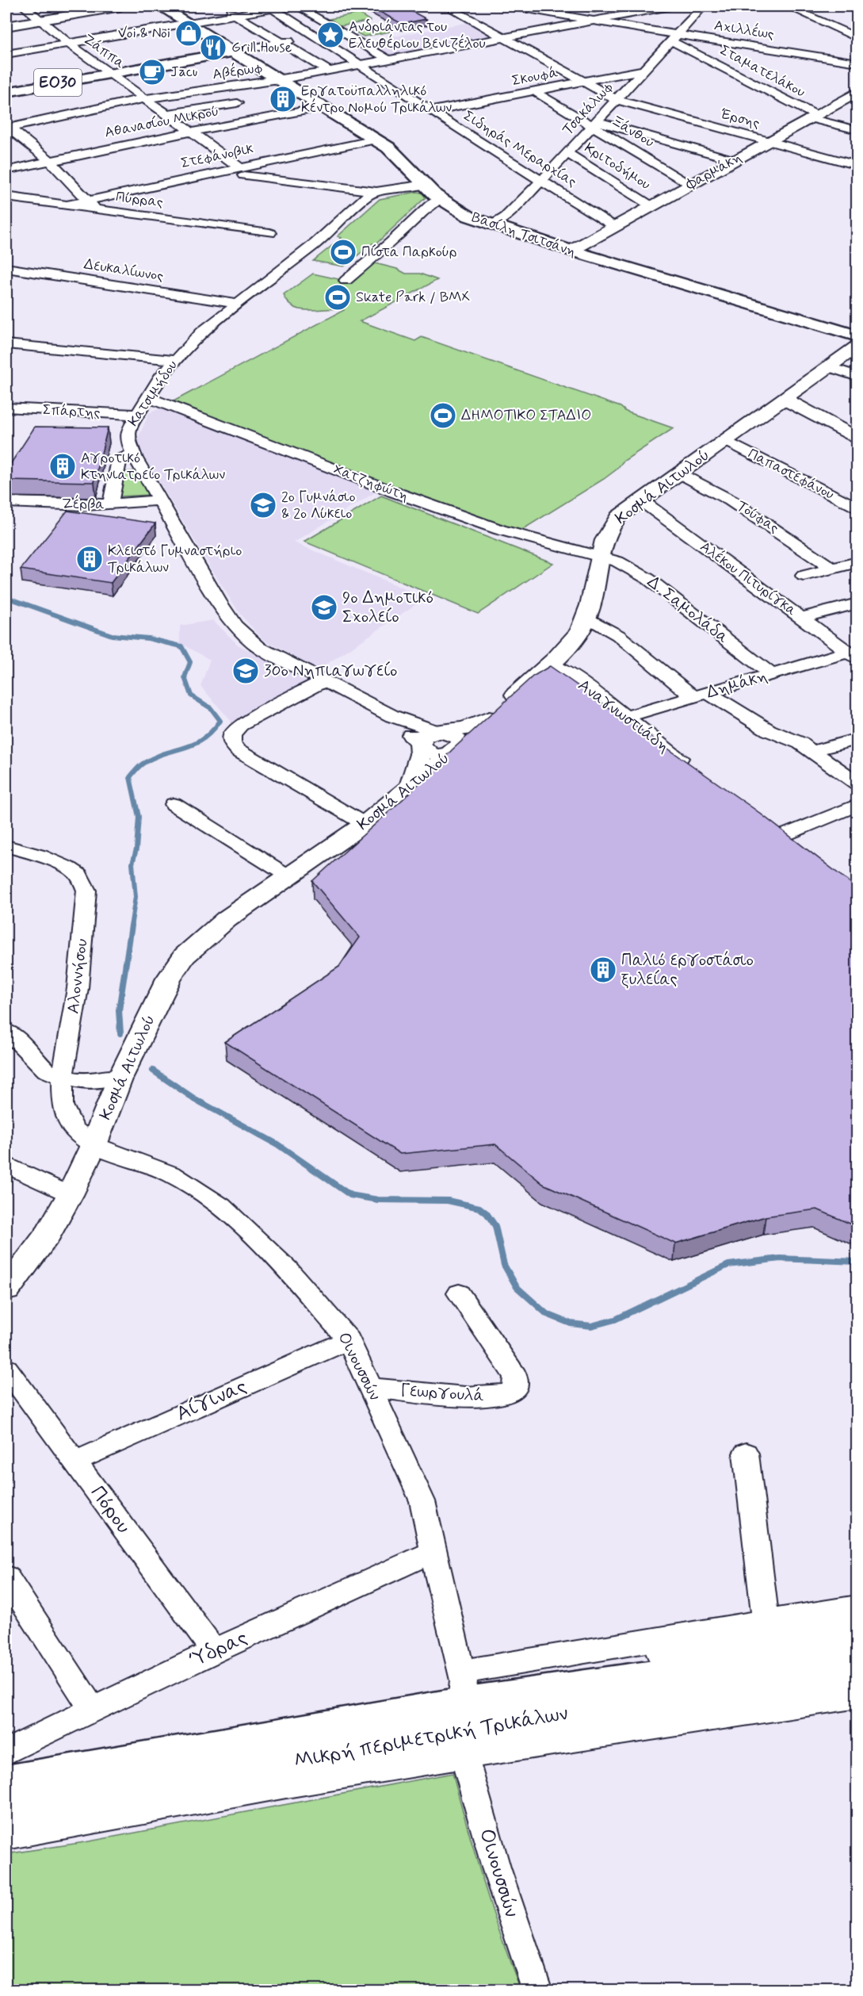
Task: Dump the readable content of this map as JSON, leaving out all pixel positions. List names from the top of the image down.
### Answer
{
  "streets": {
    "main road": ["ΕΟ30", "Βασίλη Τσιτσάνη", "Μικρή περιμετρική Τρικάλων"],
    "street": [
      "Αχιλλέως",
      "Ζάππα",
      "Αβέρωφ",
      "Σταματελάκου",
      "Σκουφά",
      "Τσακάλωφ",
      "Έρσης",
      "Αθανασίου Μικρού",
      "Ξάνθου",
      "Σιδηράς Μεραρχίας",
      "Στεφάνοβικ",
      "Κριτοδήμου",
      "Φαρμάκη",
      "Πύρρας",
      "Δευκαλίωνος",
      "Κατσιμήδου",
      "Σπάρτης",
      "Παπαστεφάνου",
      "Χατζηφώτη",
      "Κοσμά Αιτωλού",
      "Ζέρβα",
      "Τούφας",
      "Αλέκου Πιτυρίγκα",
      "Δ. Σαμολάδα",
      "Δημάκη",
      "Αναγνωστιάδη",
      "Αλοννήσου",
      "Οινουσσών",
      "Γεωργουλά",
      "Αίγινας",
      "Πόρου",
      "Ύδρας"
    ]
  },
  "crossings": [
    ["Αχιλλέως", "Αβέρωφ"],
    ["Αχιλλέως", "Σταματελάκου"],
    ["Αχιλλέως", "Τσακάλωφ"],
    ["Ζάππα", "Αβέρωφ"],
    ["Ζάππα", "ΕΟ30"],
    ["Ζάππα", "Αθανασίου Μικρού"],
    ["Ζάππα", "Στεφάνοβικ"],
    ["Αβέρωφ", "Έρσης"],
    ["Αβέρωφ", "Σιδηράς Μεραρχίας"],
    ["Αβέρωφ", "Βασίλη Τσιτσάνη"],
    ["Σταματελάκου", "Τσακάλωφ"],
    ["Σταματελάκου", "Φαρμάκη"],
    ["Σκουφά", "Τσακάλωφ"],
    ["Σκουφά", "Έρσης"],
    ["Σκουφά", "Ξάνθου"],
    ["Σκουφά", "Σιδηράς Μεραρχίας"],
    ["ΕΟ30", "Βασίλη Τσιτσάνη"],
    ["Τσακάλωφ", "Έρσης"],
    ["Τσακάλωφ", "Ξάνθου"],
    ["Τσακάλωφ", "Σιδηράς Μεραρχίας"],
    ["Τσακάλωφ", "Κριτοδήμου"],
    ["Τσακάλωφ", "Βασίλη Τσιτσάνη"],
    ["Έρσης", "Φαρμάκη"],
    ["Αθανασίου Μικρού", "Βασίλη Τσιτσάνη"],
    ["Ξάνθου", "Φαρμάκη"],
    ["Σιδηράς Μεραρχίας", "Φαρμάκη"],
    ["Στεφάνοβικ", "Πύρρας"],
    ["Στεφάνοβικ", "Βασίλη Τσιτσάνη"],
    ["Κριτοδήμου", "Φαρμάκη"],
    ["Φαρμάκη", "Βασίλη Τσιτσάνη"],
    ["Δευκαλίωνος", "Κατσιμήδου"],
    ["Κατσιμήδου", "Σπάρτης"],
    ["Κατσιμήδου", "Χατζηφώτη"],
    ["Κατσιμήδου", "Ζέρβα"],
    ["Παπαστεφάνου", "Κοσμά Αιτωλού"],
    ["Χατζηφώτη", "Κοσμά Αιτωλού"],
    ["Χατζηφώτη", "Δ. Σαμολάδα"],
    ["Κοσμά Αιτωλού", "Τούφας"],
    ["Κοσμά Αιτωλού", "Αλέκου Πιτυρίγκα"],
    ["Κοσμά Αιτωλού", "Δ. Σαμολάδα"],
    ["Κοσμά Αιτωλού", "Αναγνωστιάδη"],
    ["Κοσμά Αιτωλού", "Αλοννήσου"],
    ["Κοσμά Αιτωλού", "Οινουσσών"],
    ["Αλέκου Πιτυρίγκα", "Δημάκη"],
    ["Δ. Σαμολάδα", "Δημάκη"],
    ["Δημάκη", "Αναγνωστιάδη"],
    ["Αλοννήσου", "Οινουσσών"],
    ["Οινουσσών", "Γεωργουλά"],
    ["Οινουσσών", "Αίγινας"],
    ["Οινουσσών", "Ύδρας"],
    ["Οινουσσών", "Μικρή περιμετρική Τρικάλων"],
    ["Αίγινας", "Πόρου"],
    ["Πόρου", "Ύδρας"]
  ],
  "places": {
    "shop": ["Voi & Noi"],
    "place": ["Ανδριάντας του Ελευθέριου Βενιζέλου"],
    "restaurant": ["Grill House"],
    "cafe": ["Jacu"],
    "building": [
      "Εργατοϋπαλληλικό Κέντρο Νομού Τρικάλων",
      "Αγροτικό Κτηνιατρείο Τρικάλων",
      "Κλειστό Γυμναστήριο Τρικάλων",
      "Παλιό εργοστάσιο ξυλείας"
    ],
    "sports": ["Πίστα Παρκούρ", "Skate Park / BMX", "ΔΗΜΟΤΙΚΟ ΣΤΑΔΙΟ"],
    "school or university": ["2ο Γυμνάσιο & 2ο Λύκειο", "9ο Δημοτικό Σχολείο", "30ο Νηπιαγωγείο"]
  }
}
